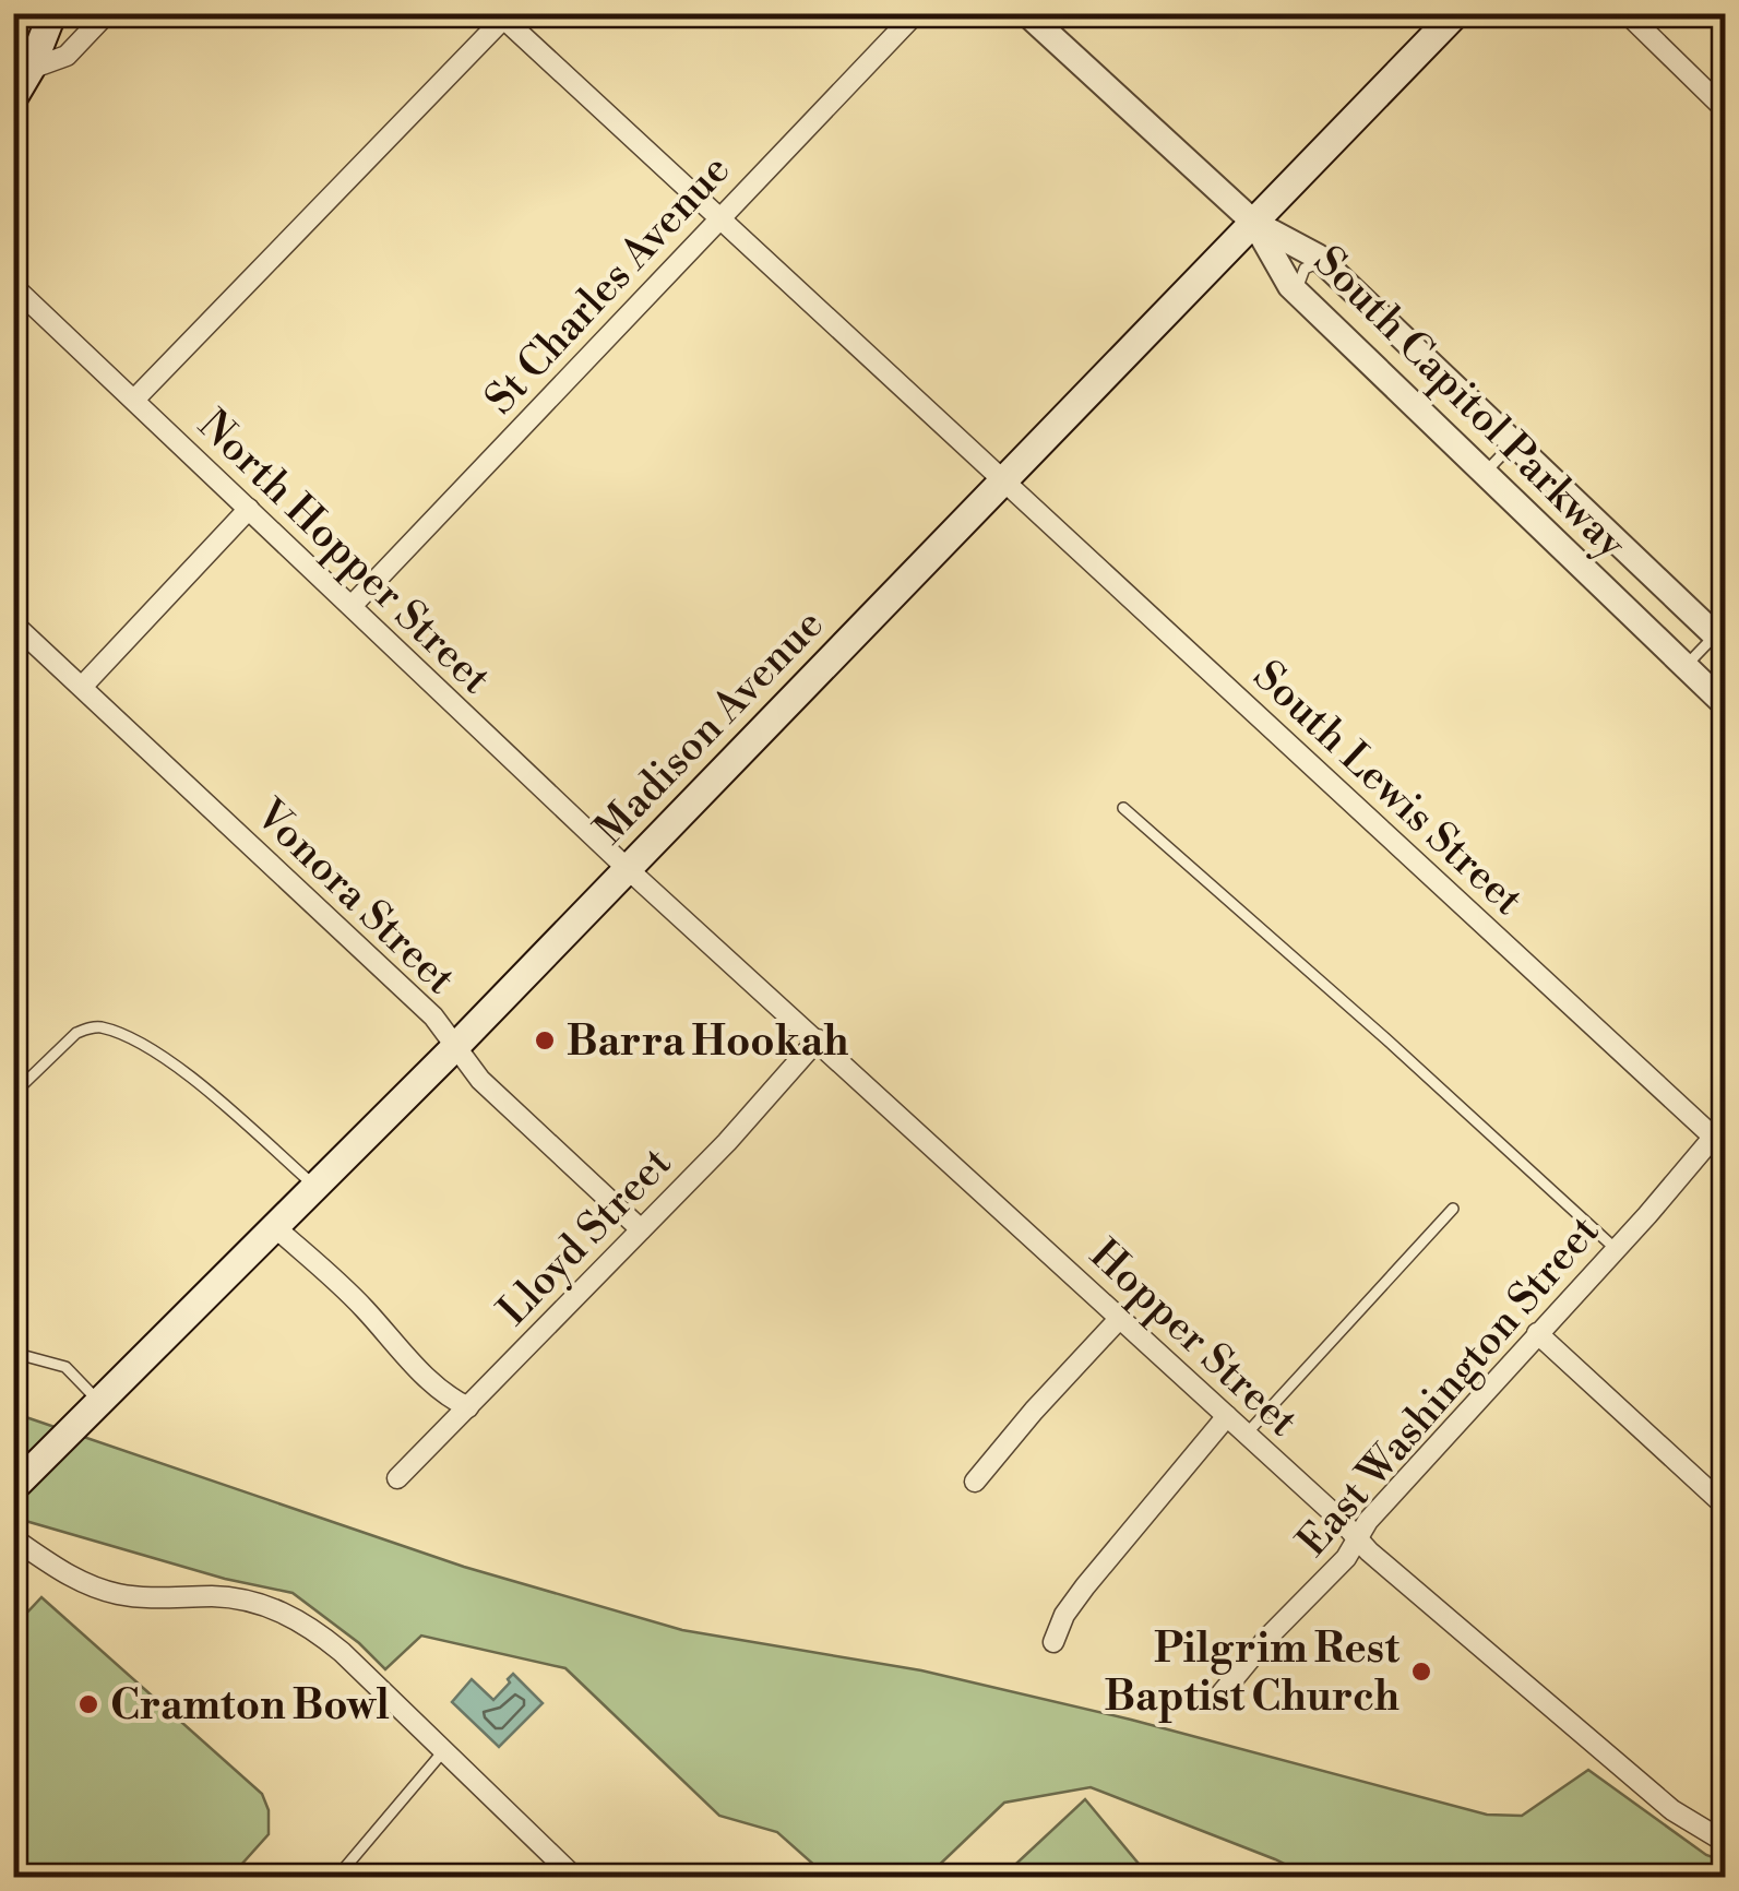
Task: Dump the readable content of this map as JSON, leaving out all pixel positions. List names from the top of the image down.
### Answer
{
  "streets": {
    "main road": ["Madison Avenue"],
    "street": [
      "St Charles Avenue",
      "South Capitol Parkway",
      "North Hopper Street",
      "South Lewis Street",
      "Vonora Street",
      "Lloyd Street",
      "Hopper Street",
      "East Washington Street"
    ]
  },
  "crossings": [
    ["St Charles Avenue", "North Hopper Street"],
    ["St Charles Avenue", "South Lewis Street"],
    ["South Capitol Parkway", "Madison Avenue"],
    ["North Hopper Street", "Madison Avenue"],
    ["North Hopper Street", "Hopper Street"],
    ["Madison Avenue", "South Lewis Street"],
    ["Madison Avenue", "Vonora Street"],
    ["Madison Avenue", "Hopper Street"],
    ["South Lewis Street", "East Washington Street"],
    ["Vonora Street", "Lloyd Street"],
    ["Lloyd Street", "Hopper Street"],
    ["Hopper Street", "East Washington Street"]
  ],
  "places": ["Barra Hookah", "Pilgrim Rest Baptist Church", "Cramton Bowl"]
}
